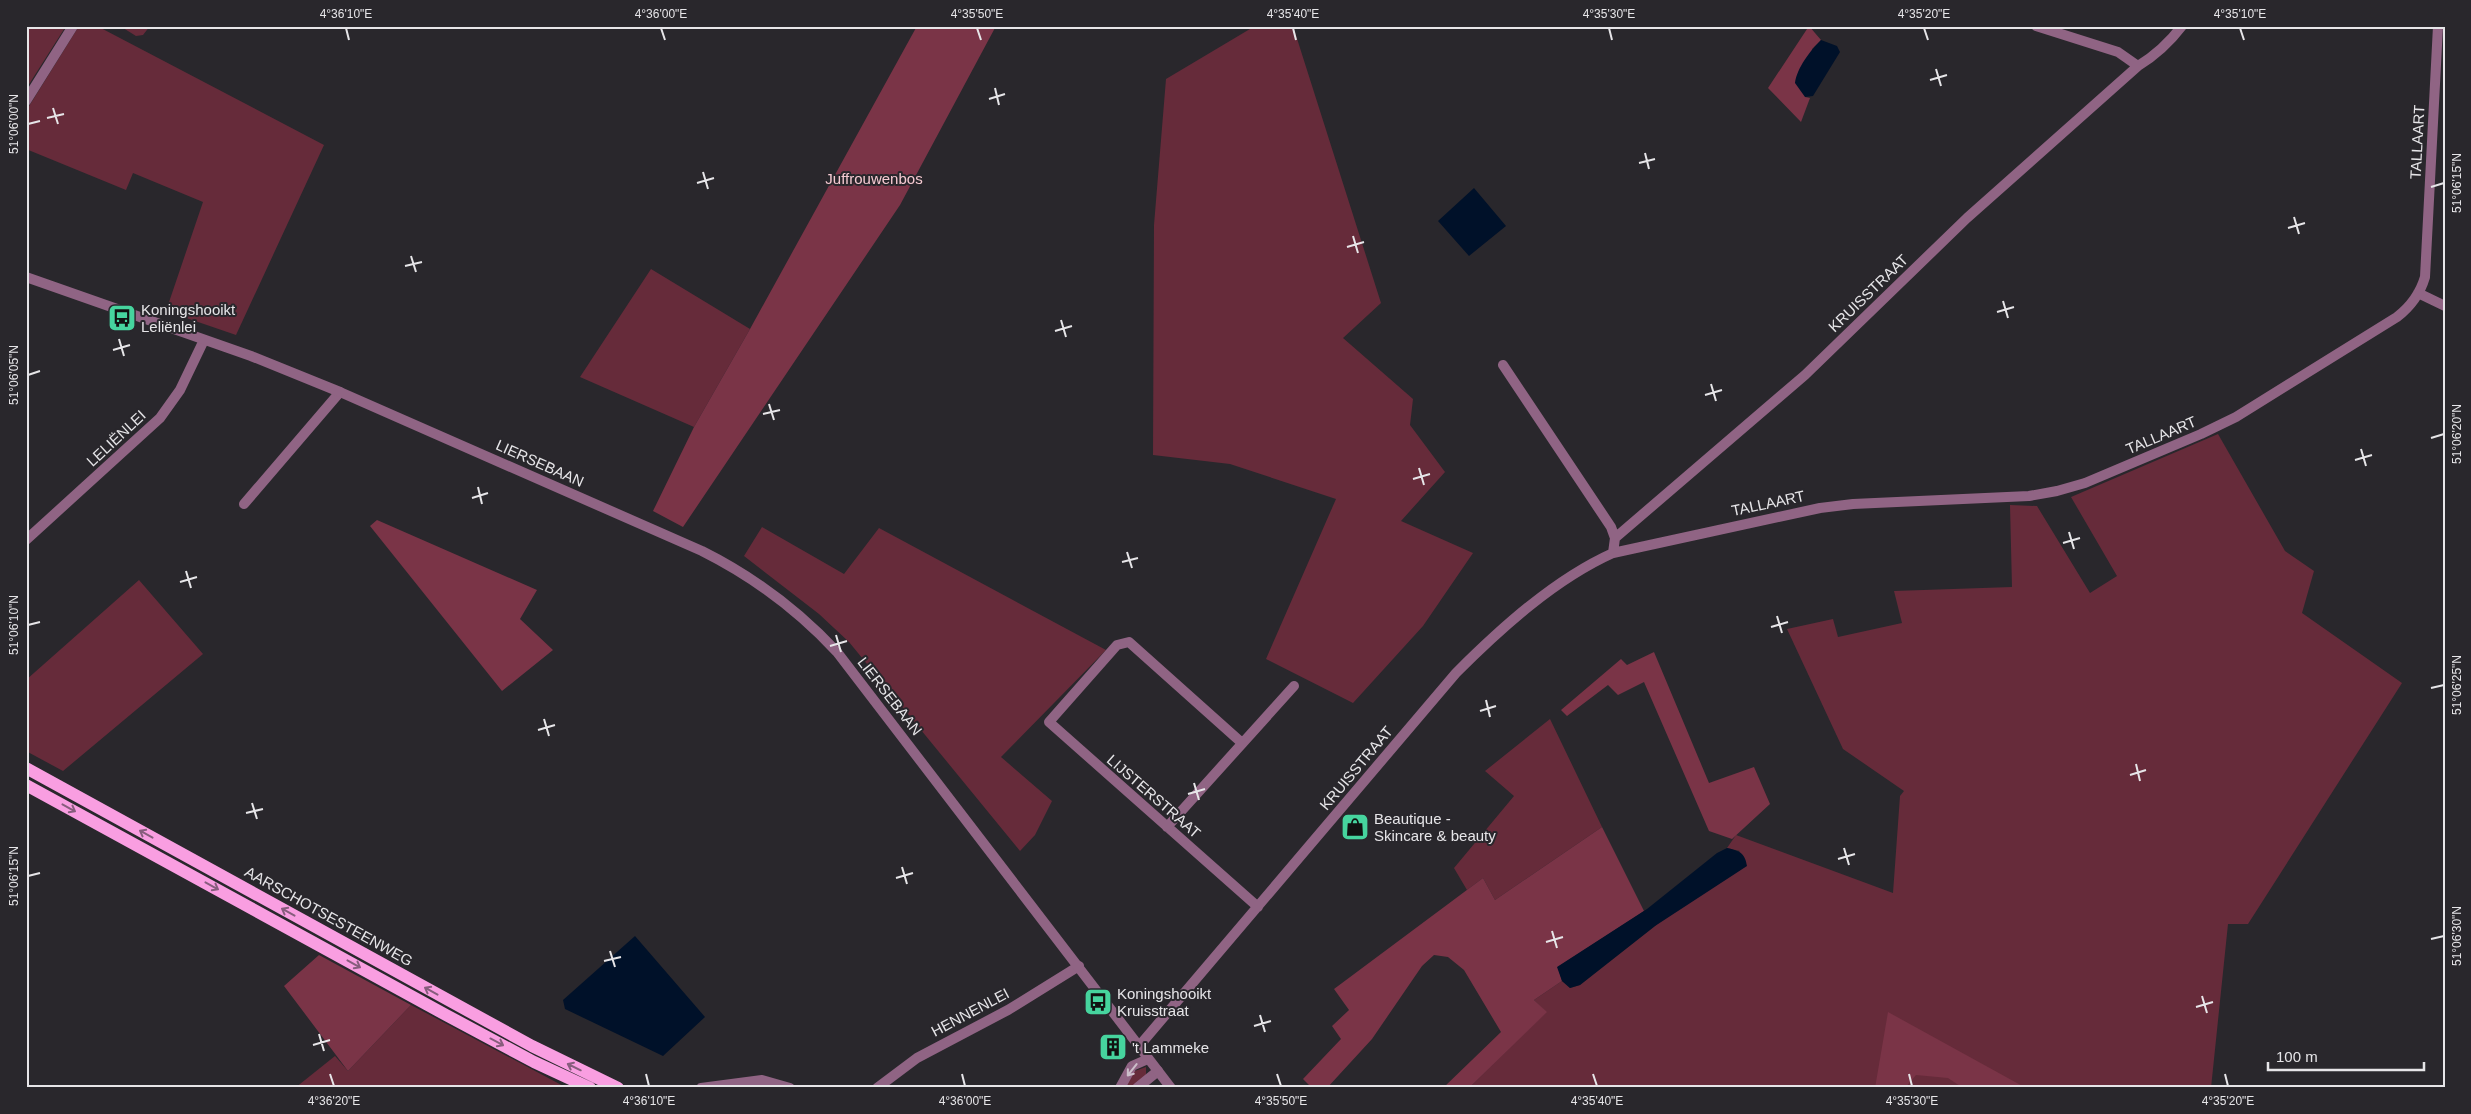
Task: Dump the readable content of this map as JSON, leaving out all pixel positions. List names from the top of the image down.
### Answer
{
  "streets": {
    "main road": ["AARSCHOTSESTEENWEG"],
    "street": [
      "TALLAART",
      "KRUISSTRAAT",
      "LELIËNLEI",
      "LIERSEBAAN",
      "LIJSTERSTRAAT",
      "HENNENLEI"
    ]
  },
  "crossings": [
    ["TALLAART", "KRUISSTRAAT"],
    ["KRUISSTRAAT", "LIERSEBAAN"],
    ["KRUISSTRAAT", "LIJSTERSTRAAT"],
    ["LELIËNLEI", "LIERSEBAAN"],
    ["LIERSEBAAN", "HENNENLEI"]
  ],
  "parks": ["Juffrouwenbos"],
  "places": {
    "bus stop": ["Koningshooikt Leliënlei", "Koningshooikt Kruisstraat"],
    "shop": ["Beautique - Skincare & beauty"],
    "building": ["'t Lammeke"]
  },
  "scale_bar": "100 m",
  "coordinates": [
    "4°36'10\"E",
    "4°36'00\"E",
    "4°35'50\"E",
    "4°35'40\"E",
    "4°35'30\"E",
    "4°35'20\"E",
    "4°35'10\"E",
    "51°06'00\"N",
    "51°06'15\"N",
    "51°06'05\"N",
    "51°06'20\"N",
    "51°06'10\"N",
    "51°06'25\"N",
    "51°06'30\"N",
    "4°36'20\"E"
  ]
}
